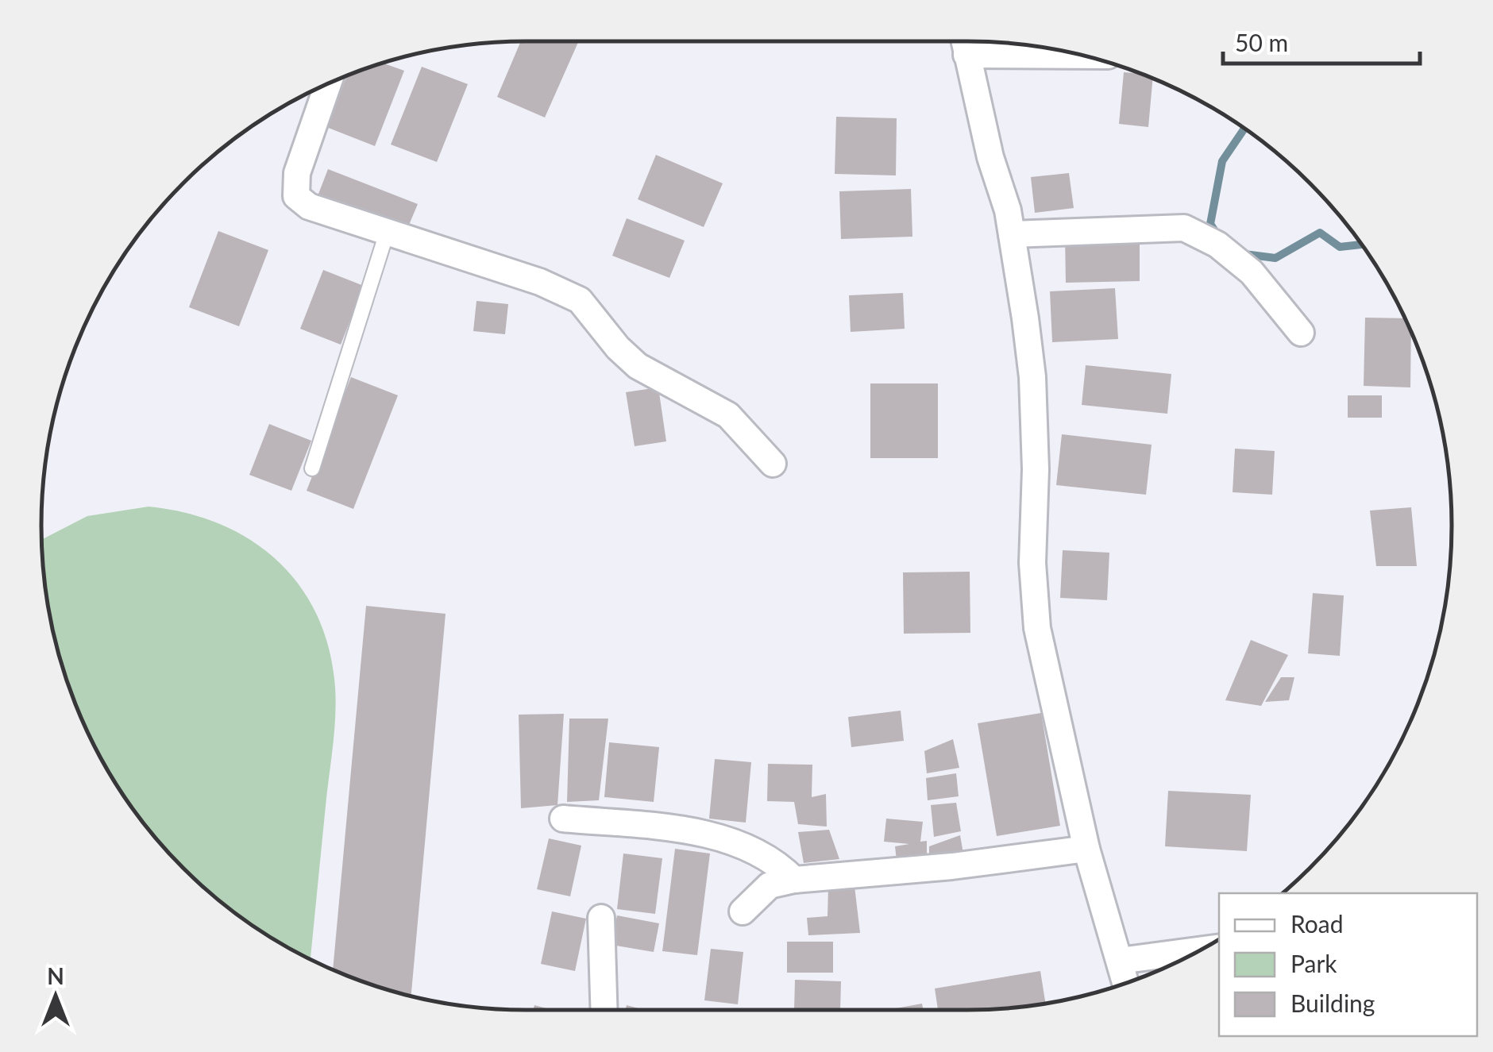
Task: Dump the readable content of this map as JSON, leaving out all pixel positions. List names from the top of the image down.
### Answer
{
  "legend": ["Road", "Park", "Building"],
  "scale_bar": "50 m",
  "north": "top"
}
